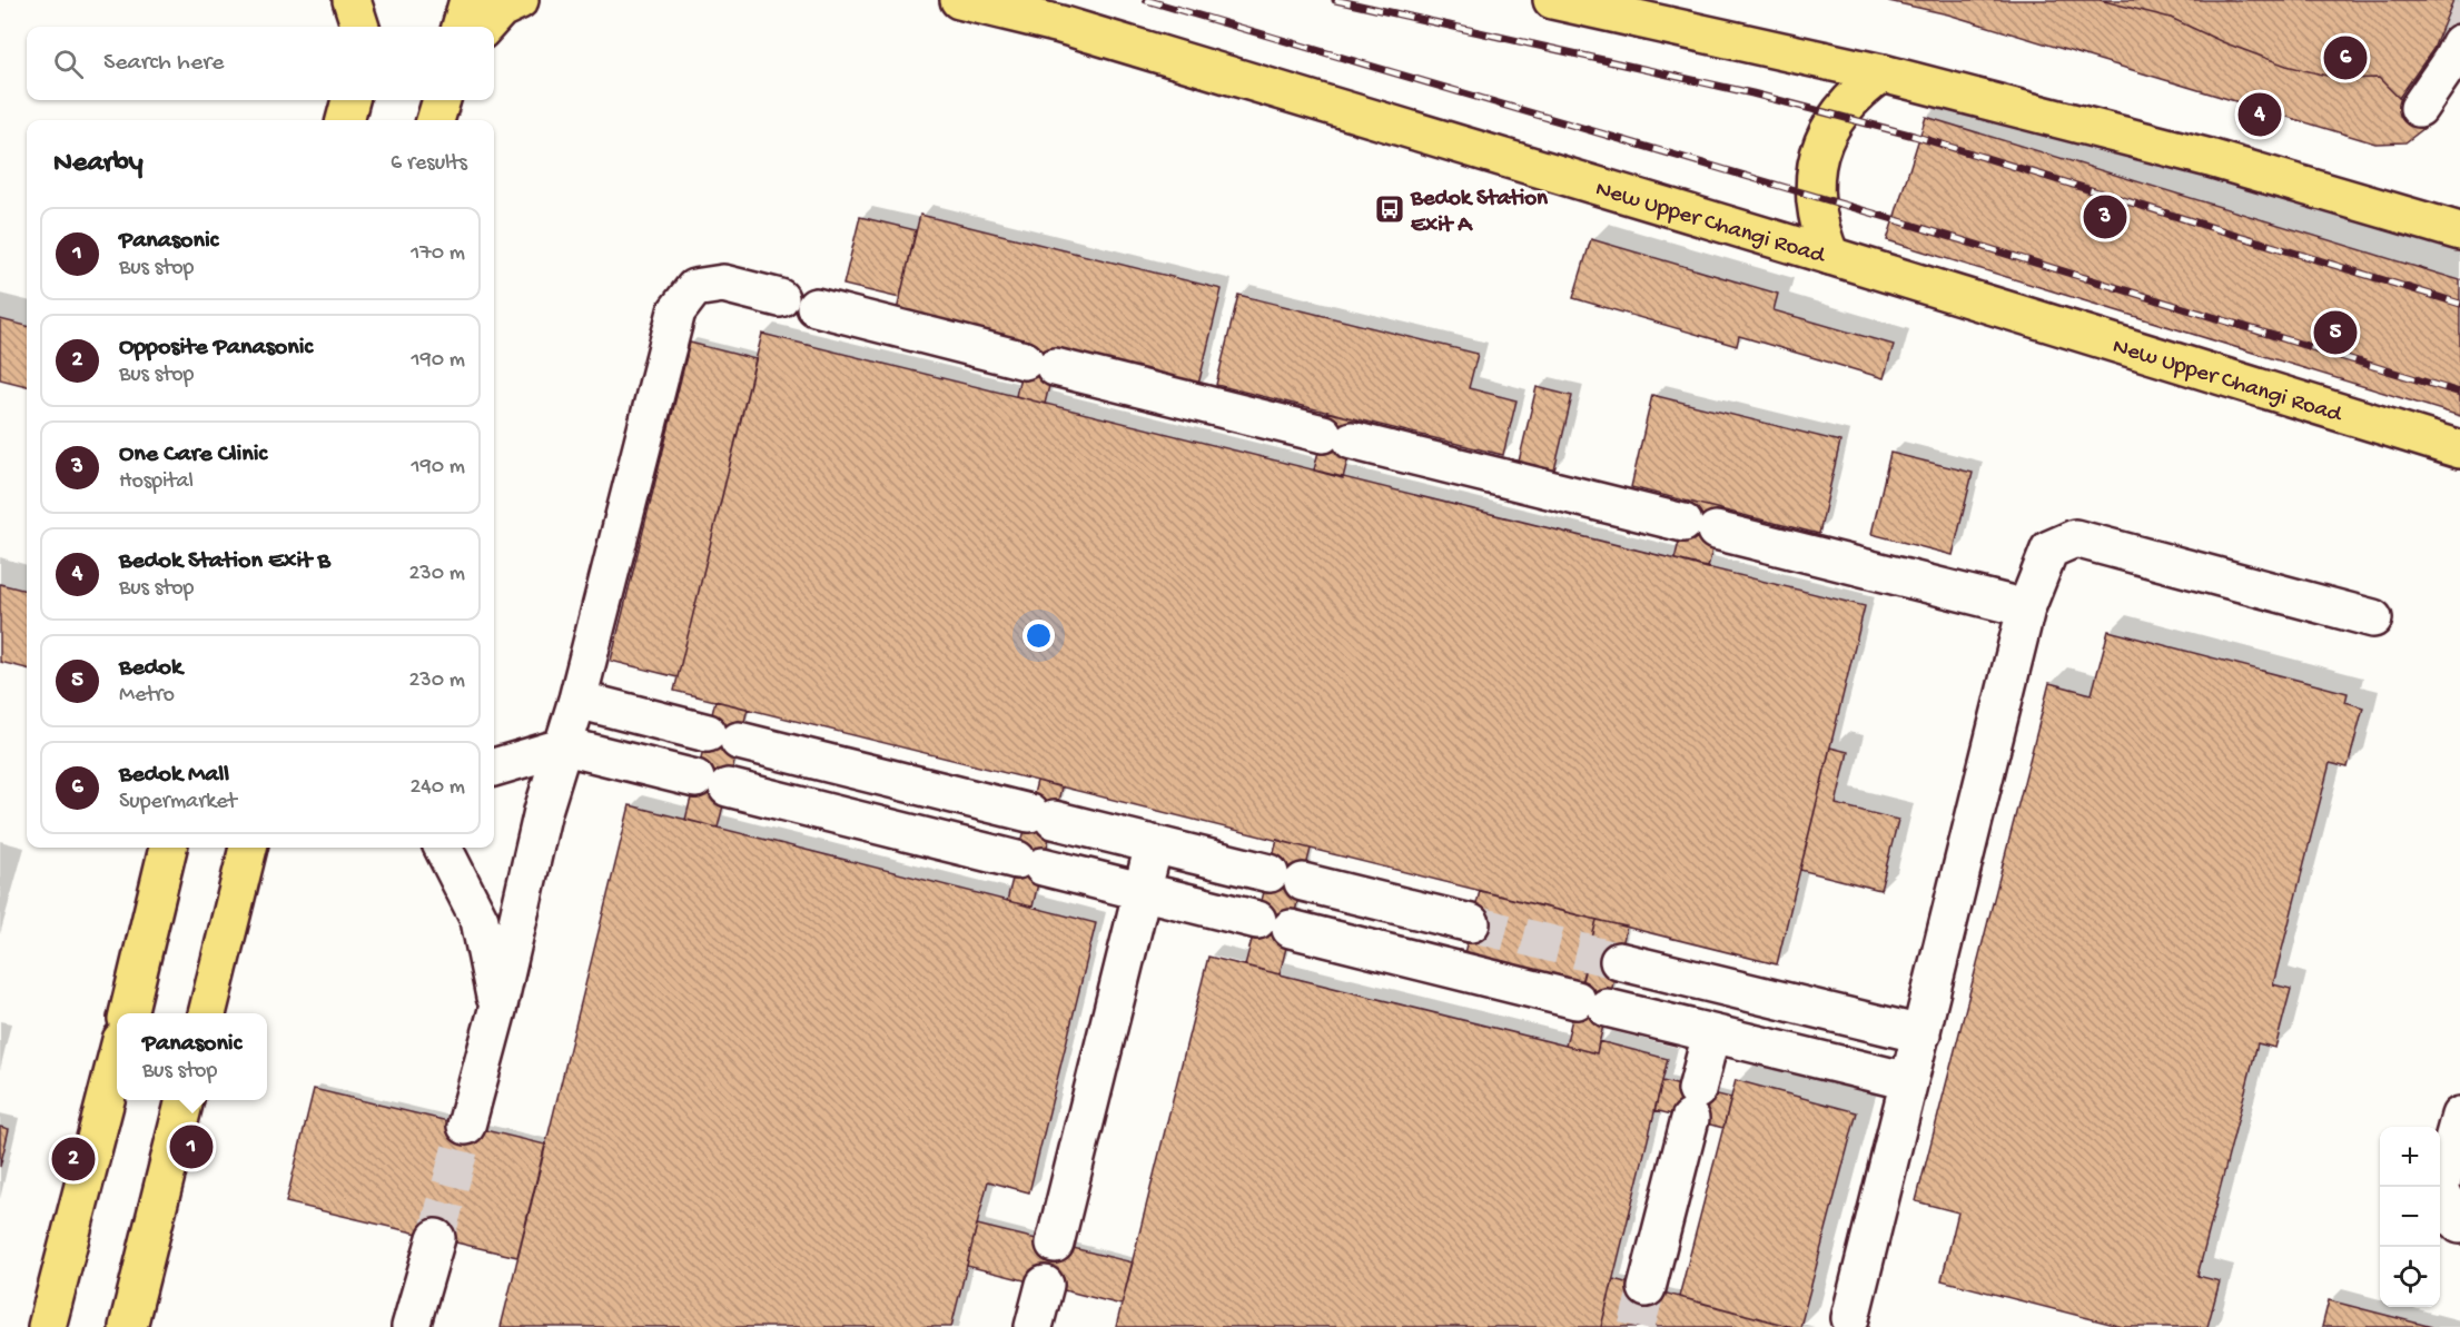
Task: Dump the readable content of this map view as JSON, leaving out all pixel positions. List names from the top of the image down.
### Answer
{
  "streets": {
    "main road": ["New Upper Changi Road"]
  },
  "places": {
    "bus stop": ["Bedok Station Exit A"]
  },
  "page": {
    "search": "Search here",
    "pins": [
      "6",
      "4",
      "3",
      "5",
      "1",
      "2"
    ],
    "heading": ["Nearby", "6 results"],
    "list": [
      {
        "mark": "1",
        "name": "Panasonic",
        "note": "Bus stop",
        "value": "170 m"
      },
      {
        "mark": "2",
        "name": "Opposite Panasonic",
        "note": "Bus stop",
        "value": "190 m"
      },
      {
        "mark": "3",
        "name": "One Care Clinic",
        "note": "Hospital",
        "value": "190 m"
      },
      {
        "mark": "4",
        "name": "Bedok Station Exit B",
        "note": "Bus stop",
        "value": "230 m"
      },
      {
        "mark": "5",
        "name": "Bedok",
        "note": "Metro",
        "value": "230 m"
      },
      {
        "mark": "6",
        "name": "Bedok Mall",
        "note": "Supermarket",
        "value": "240 m"
      }
    ],
    "popup": ["Panasonic", "Bus stop"],
    "map_buttons": ["+", "−"]
  }
}
